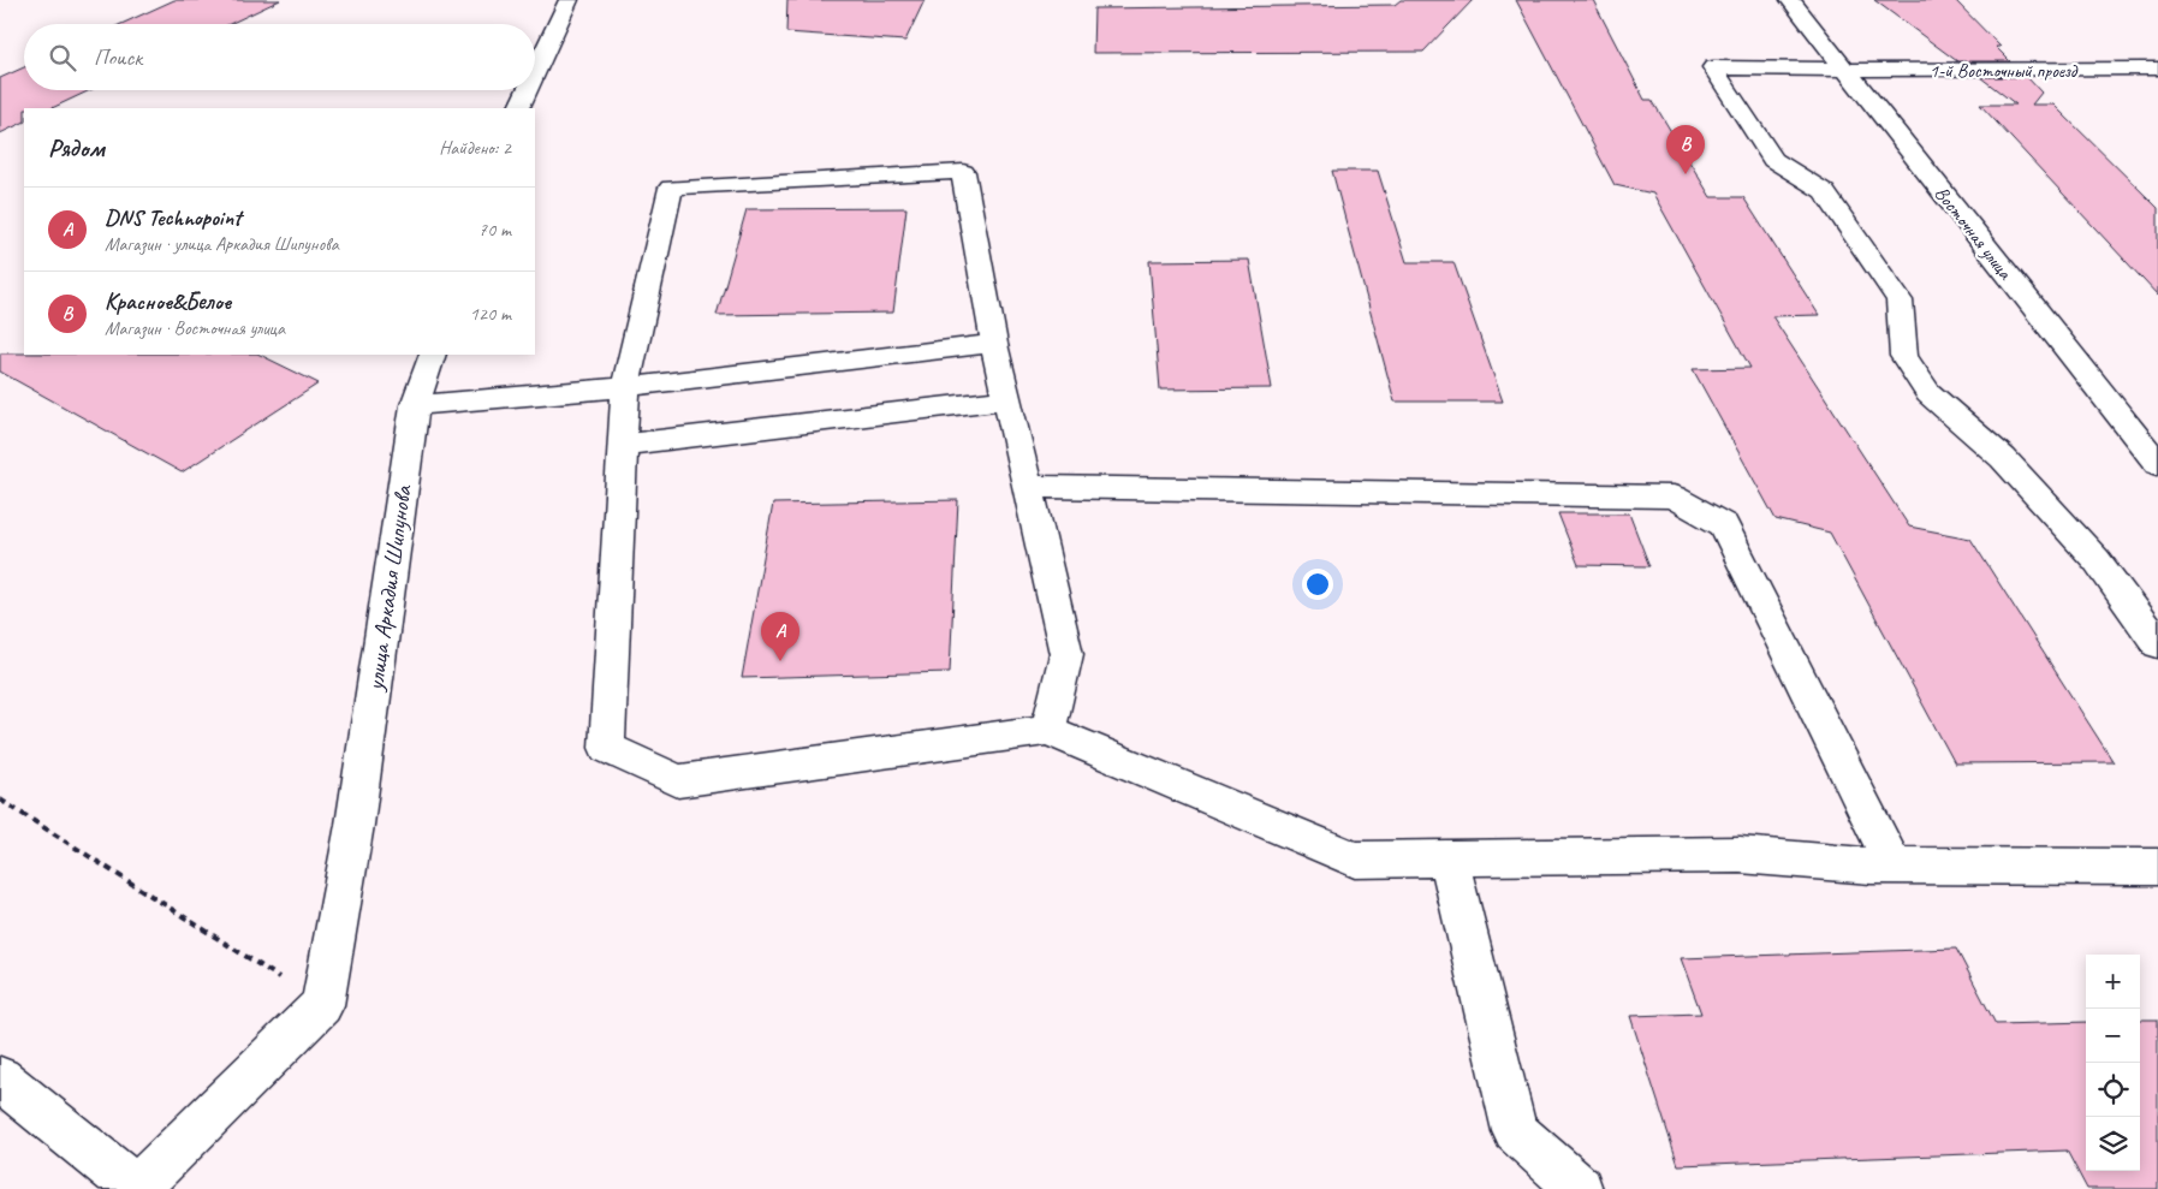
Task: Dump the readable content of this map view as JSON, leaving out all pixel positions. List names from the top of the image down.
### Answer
{
  "streets": {
    "street": ["1-й Восточный проезд", "Восточная улица", "улица Аркадия Шипунова"]
  },
  "crossings": [
    ["1-й Восточный проезд", "Восточная улица"]
  ],
  "page": {
    "search": "Поиск",
    "heading": ["Рядом", "Найдено: 2"],
    "pins": ["B", "A"],
    "list": [
      {
        "mark": "A",
        "name": "DNS Technopoint",
        "note": "Магазин · улица Аркадия Шипунова",
        "value": "70 m"
      },
      {
        "mark": "B",
        "name": "Красное&Белое",
        "note": "Магазин · Восточная улица",
        "value": "120 m"
      }
    ],
    "map_buttons": ["+", "−"]
  }
}
